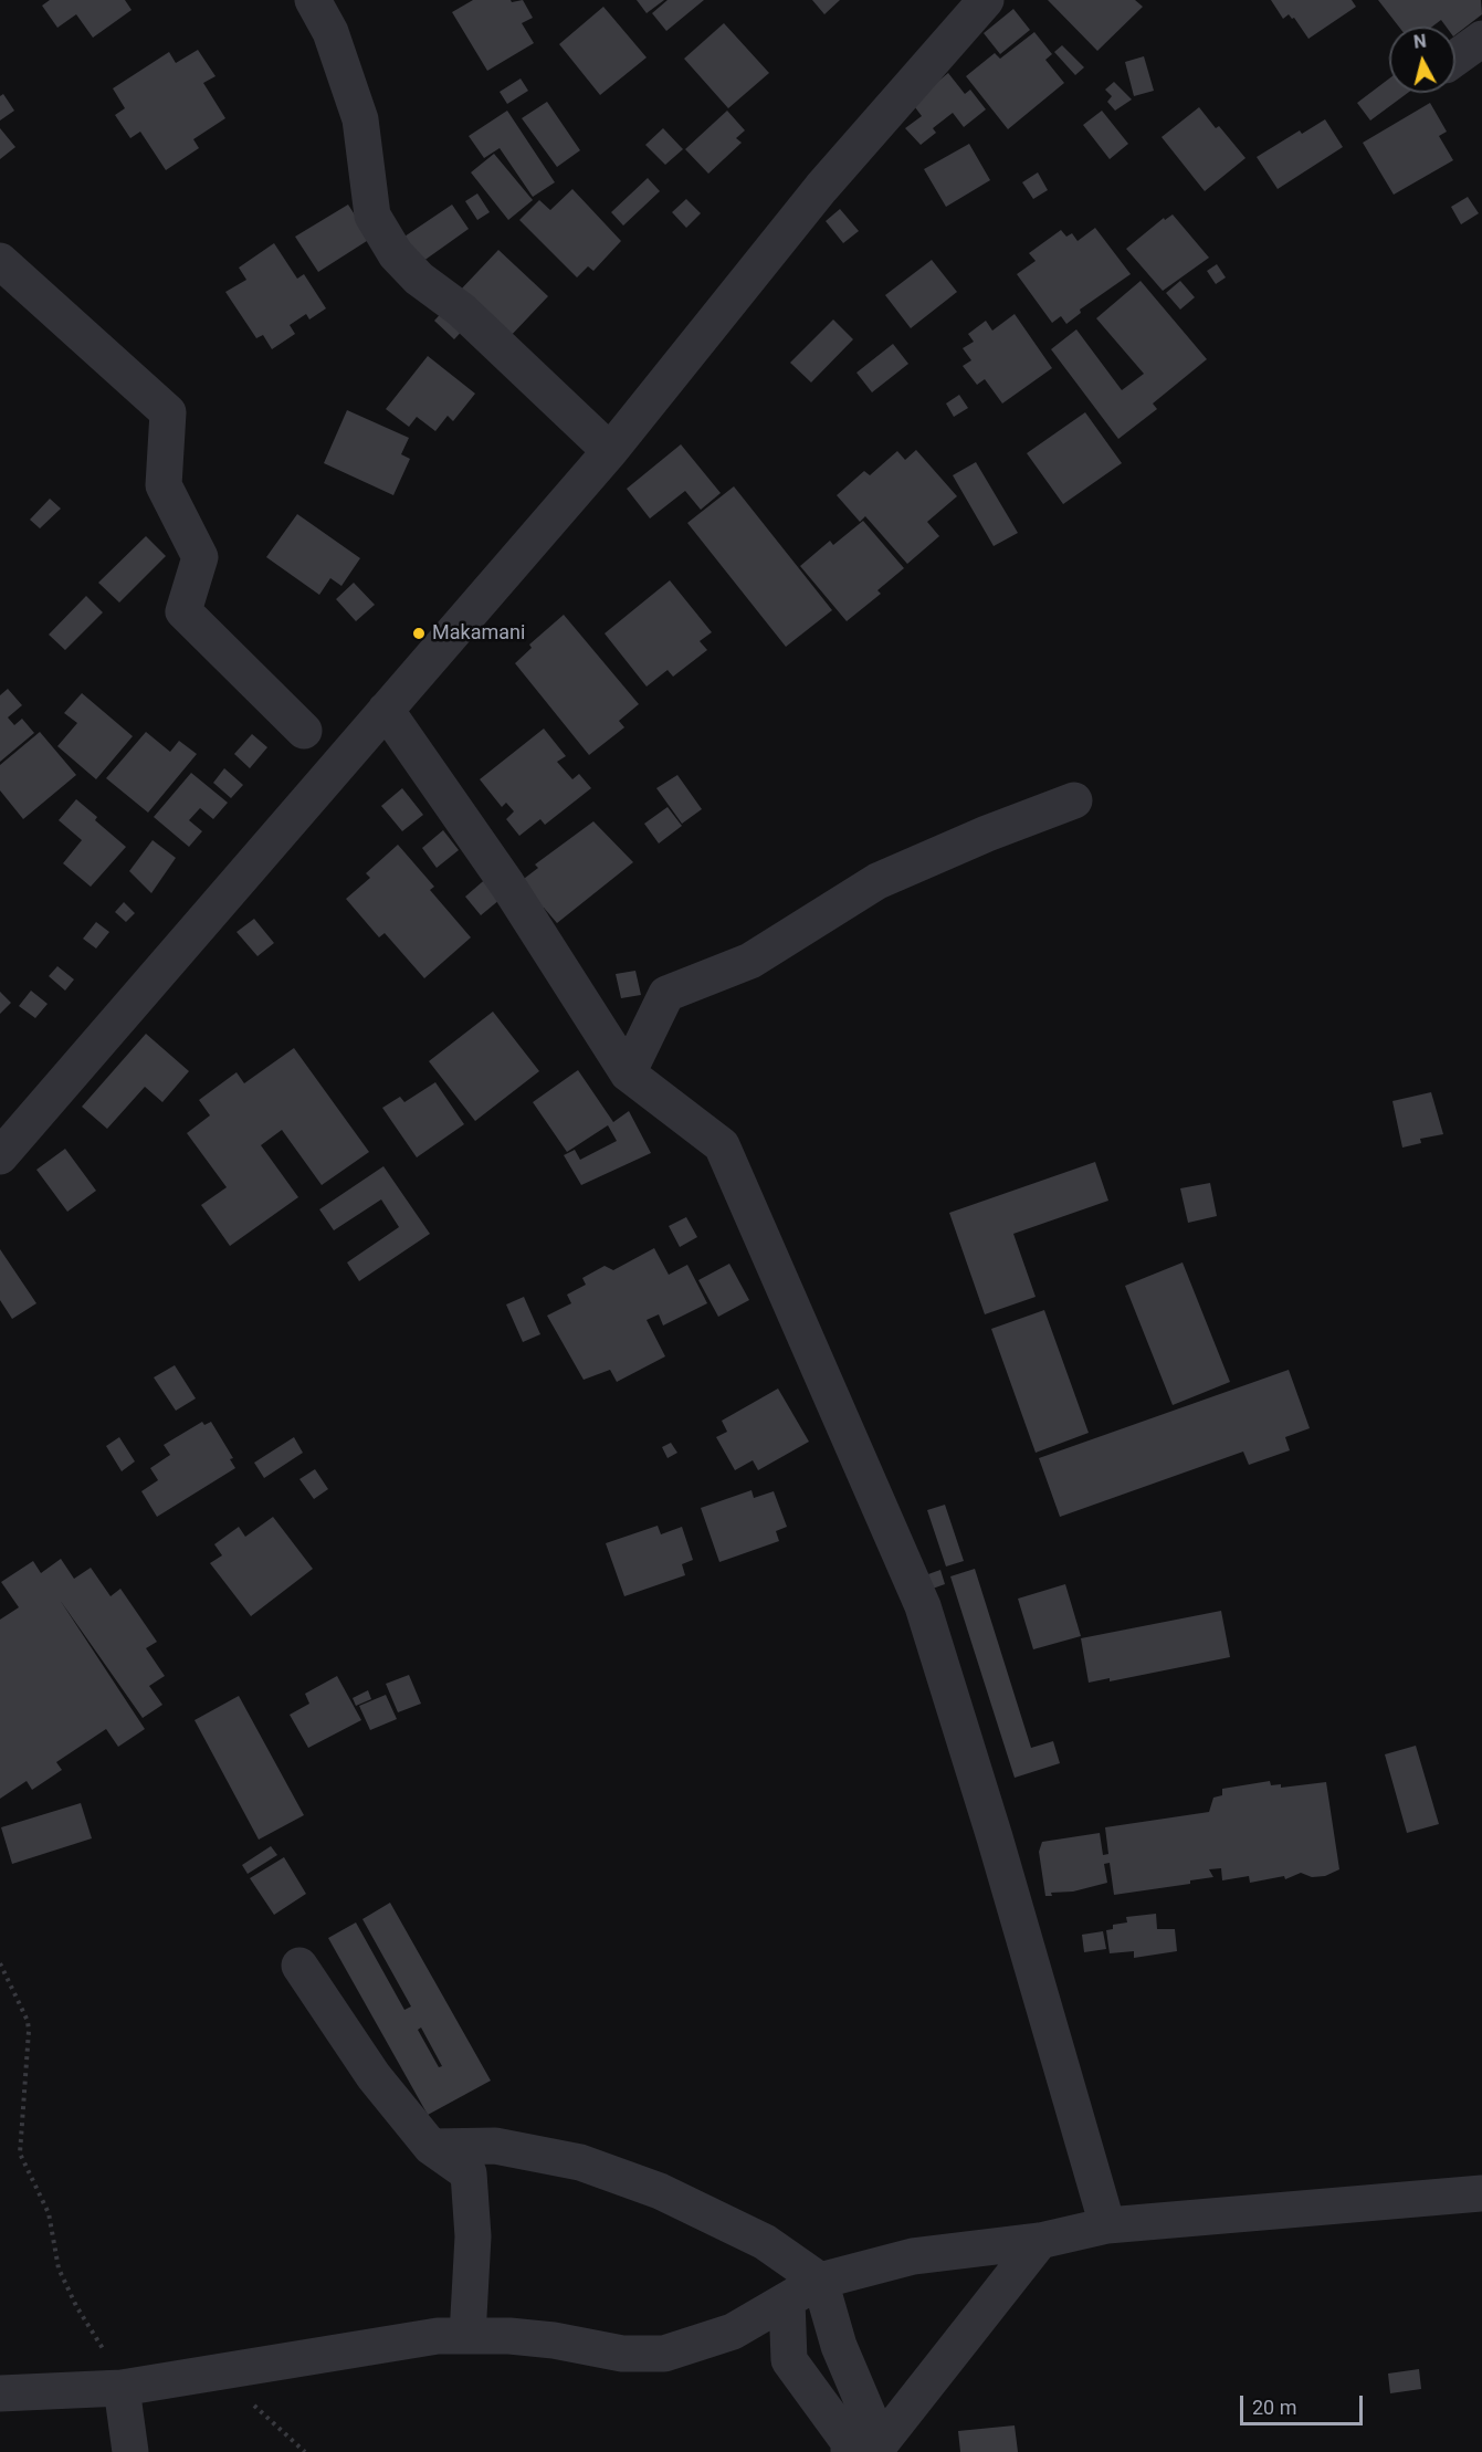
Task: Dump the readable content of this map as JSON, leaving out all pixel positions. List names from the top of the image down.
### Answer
{
  "places": ["Makamani"],
  "scale_bar": "20 m",
  "north": "top"
}
